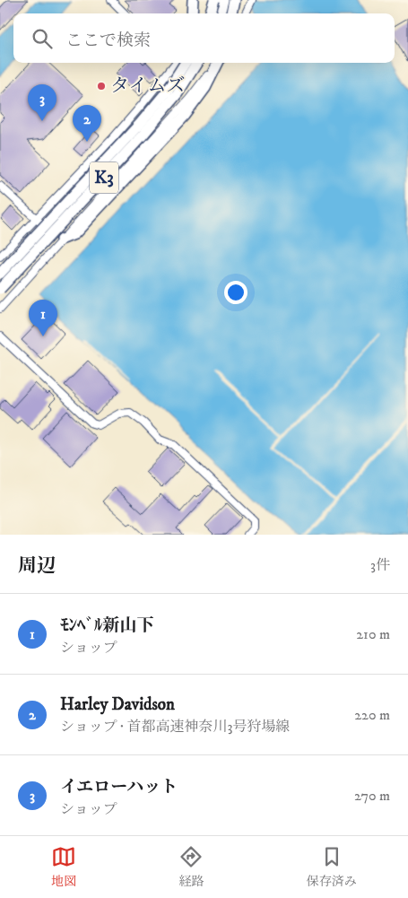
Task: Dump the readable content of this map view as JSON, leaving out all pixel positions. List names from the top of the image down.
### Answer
{
  "streets": {
    "highway": ["K3"]
  },
  "places": ["タイムズ"],
  "page": {
    "search": "ここで検索",
    "pins": ["3", "2", "1"],
    "heading": ["周辺", "3件"],
    "list": [
      {
        "mark": "1",
        "name": "ﾓﾝﾍﾞﾙ新山下",
        "note": "ショップ",
        "value": "210 m"
      },
      {
        "mark": "2",
        "name": "Harley Davidson",
        "note": "ショップ · 首都高速神奈川3号狩場線",
        "value": "220 m"
      },
      {
        "mark": "3",
        "name": "イエローハット",
        "note": "ショップ",
        "value": "270 m"
      }
    ],
    "nav": ["地図", "経路", "保存済み"]
  }
}
